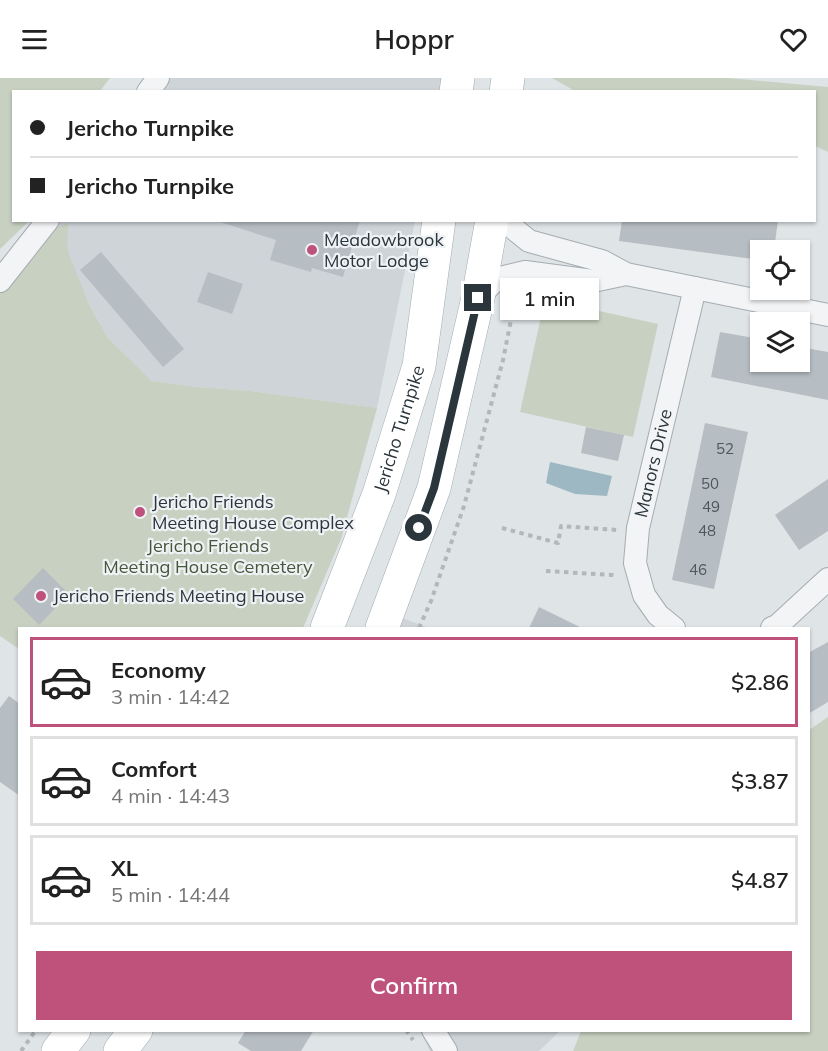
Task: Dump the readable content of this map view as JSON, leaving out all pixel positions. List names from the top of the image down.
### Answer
{
  "streets": {
    "main road": ["Jericho Turnpike"],
    "street": ["Manors Drive"]
  },
  "parks": ["Jericho Friends Meeting House Cemetery"],
  "places": ["Meadowbrook Motor Lodge", "Jericho Friends Meeting House Complex", "Jericho Friends Meeting House"],
  "house_numbers": [
    "52",
    "50",
    "49",
    "48",
    "46"
  ],
  "page": {
    "header": "Hoppr",
    "banner": ["Jericho Turnpike", "Jericho Turnpike"],
    "bubble": "1 min",
    "list": [
      {
        "name": "Economy",
        "note": "3 min · 14:42",
        "value": "$2.86"
      },
      {
        "name": "Comfort",
        "note": "4 min · 14:43",
        "value": "$3.87"
      },
      {
        "name": "XL",
        "note": "5 min · 14:44",
        "value": "$4.87"
      }
    ],
    "buttons": "Confirm"
  }
}
